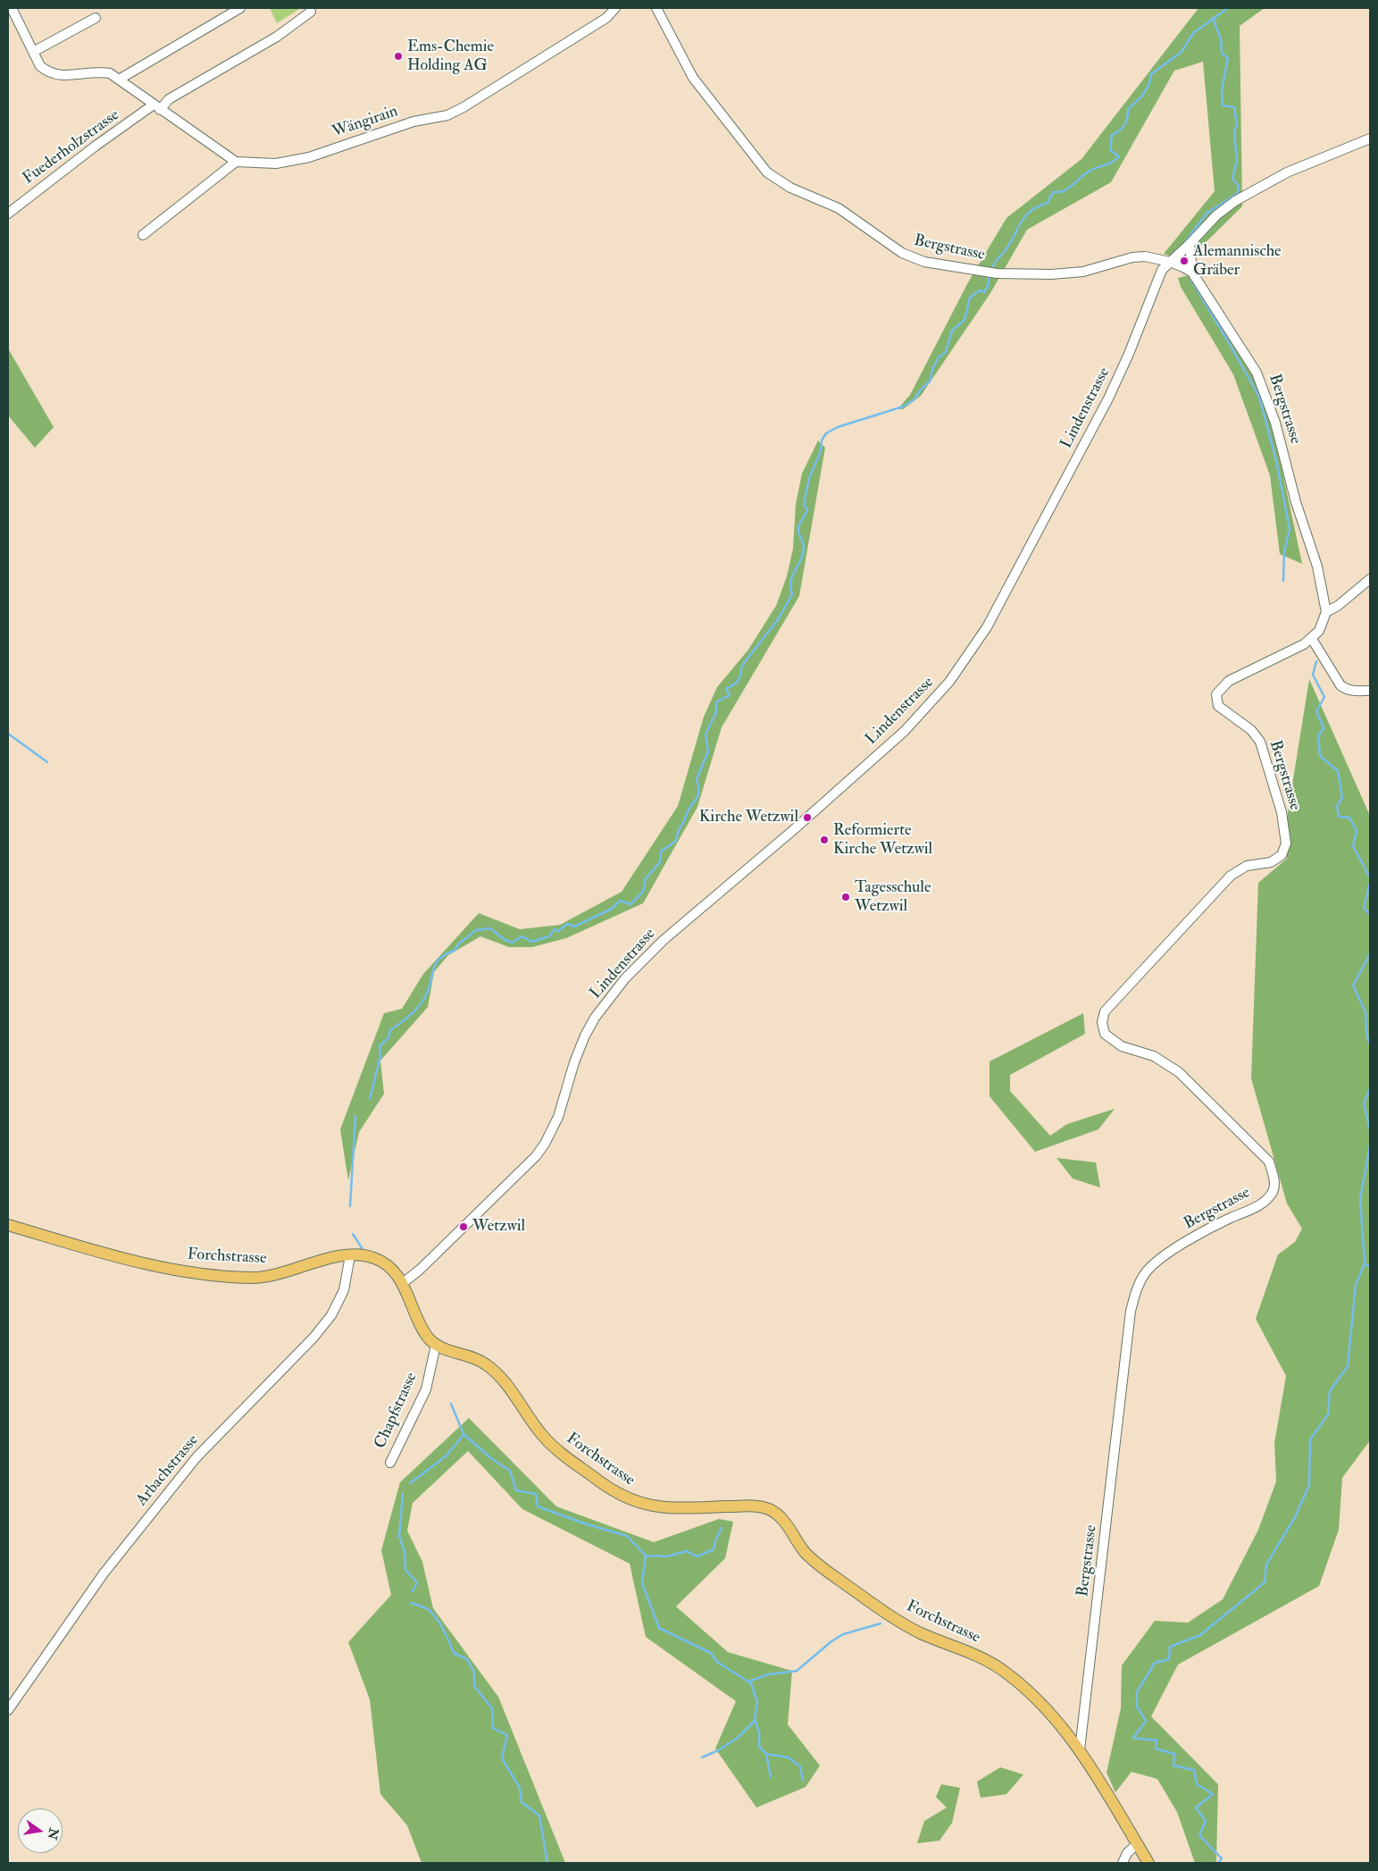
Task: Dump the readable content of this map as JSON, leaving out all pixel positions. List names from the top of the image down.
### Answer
{
  "streets": {
    "main road": ["Forchstrasse"],
    "street": [
      "Wängirain",
      "Fuederholzstrasse",
      "Bergstrasse",
      "Lindenstrasse",
      "Chapfstrasse",
      "Arbachstrasse"
    ]
  },
  "crossings": [
    ["Bergstrasse", "Lindenstrasse"],
    ["Bergstrasse", "Forchstrasse"],
    ["Lindenstrasse", "Forchstrasse"],
    ["Forchstrasse", "Chapfstrasse"],
    ["Forchstrasse", "Arbachstrasse"]
  ],
  "places": [
    "Ems-Chemie Holding AG",
    "Alemannische Gräber",
    "Kirche Wetzwil",
    "Reformierte Kirche Wetzwil",
    "Tagesschule Wetzwil",
    "Wetzwil"
  ],
  "north": "right"
}
